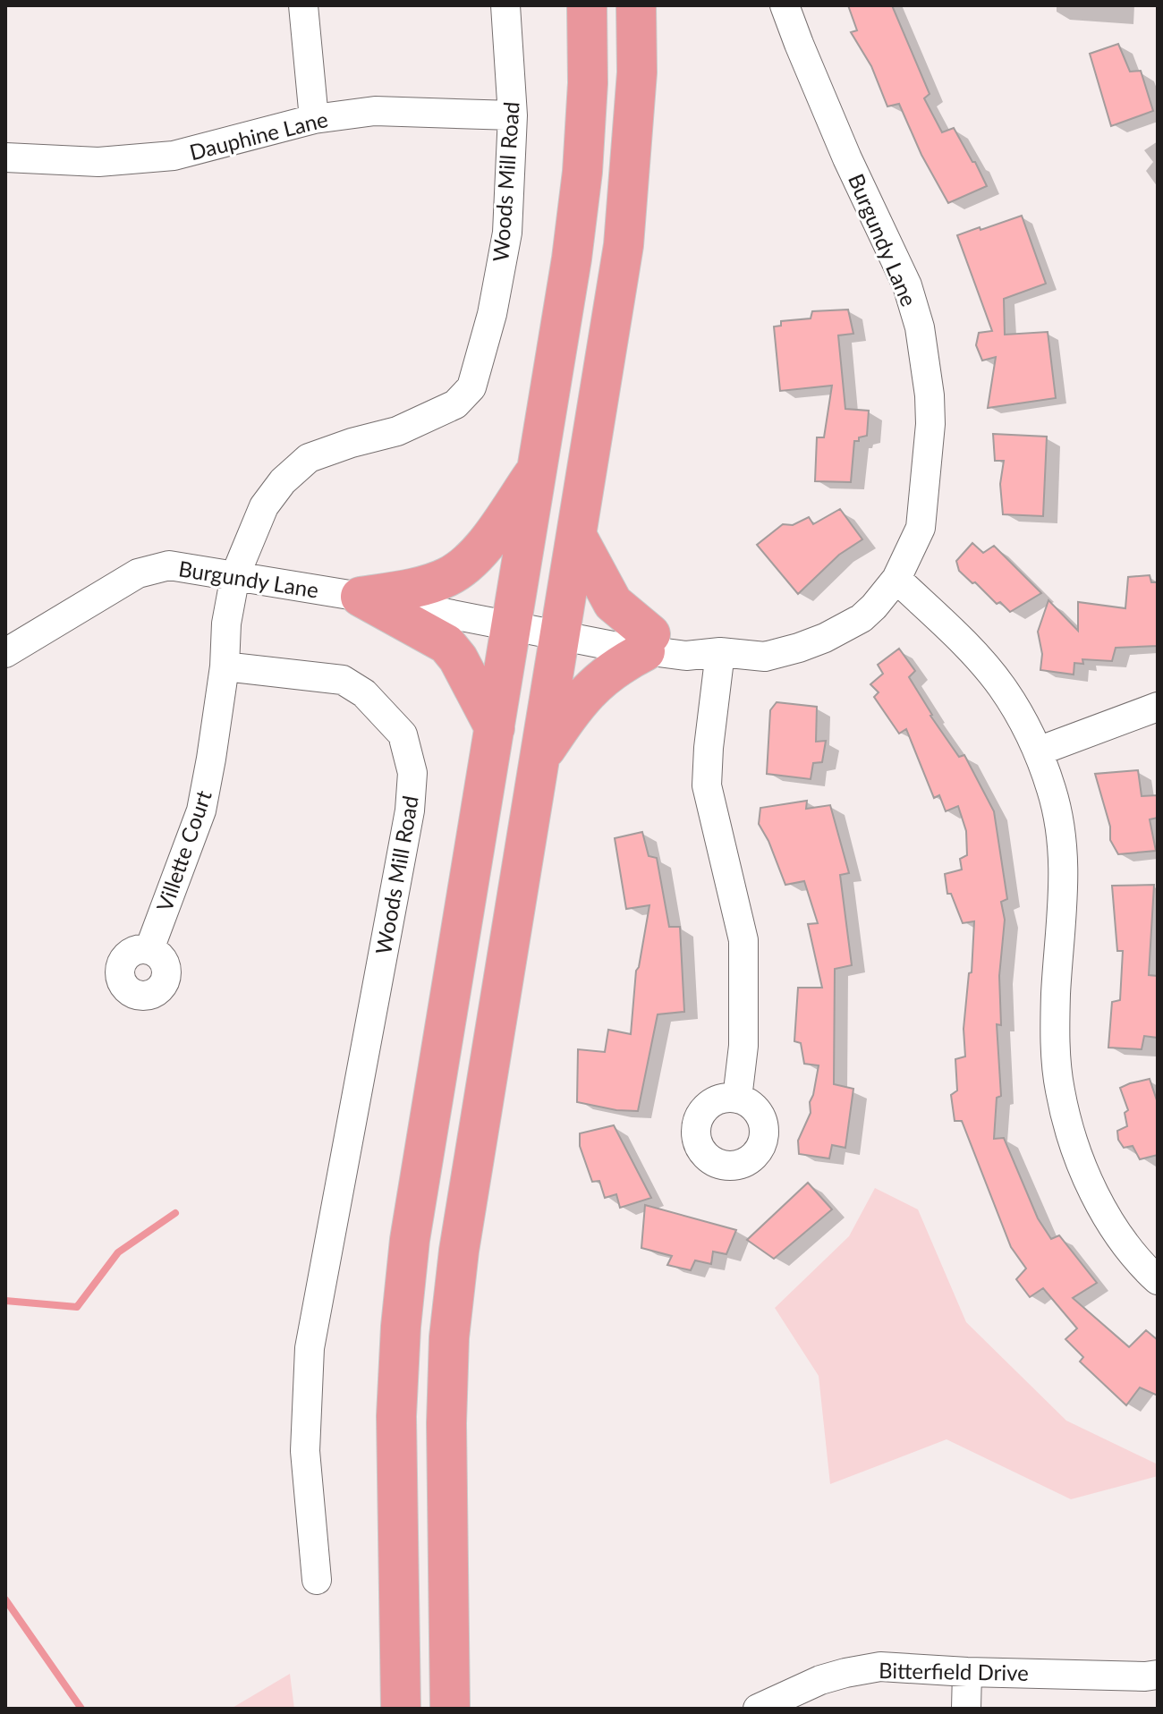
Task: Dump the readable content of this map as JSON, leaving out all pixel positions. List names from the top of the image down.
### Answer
{
  "streets": {
    "street": [
      "Dauphine Lane",
      "Woods Mill Road",
      "Burgundy Lane",
      "Villette Court",
      "Bitterfield Drive"
    ]
  },
  "crossings": [
    ["Dauphine Lane", "Woods Mill Road"],
    ["Woods Mill Road", "Burgundy Lane"],
    ["Woods Mill Road", "Villette Court"]
  ]
}
